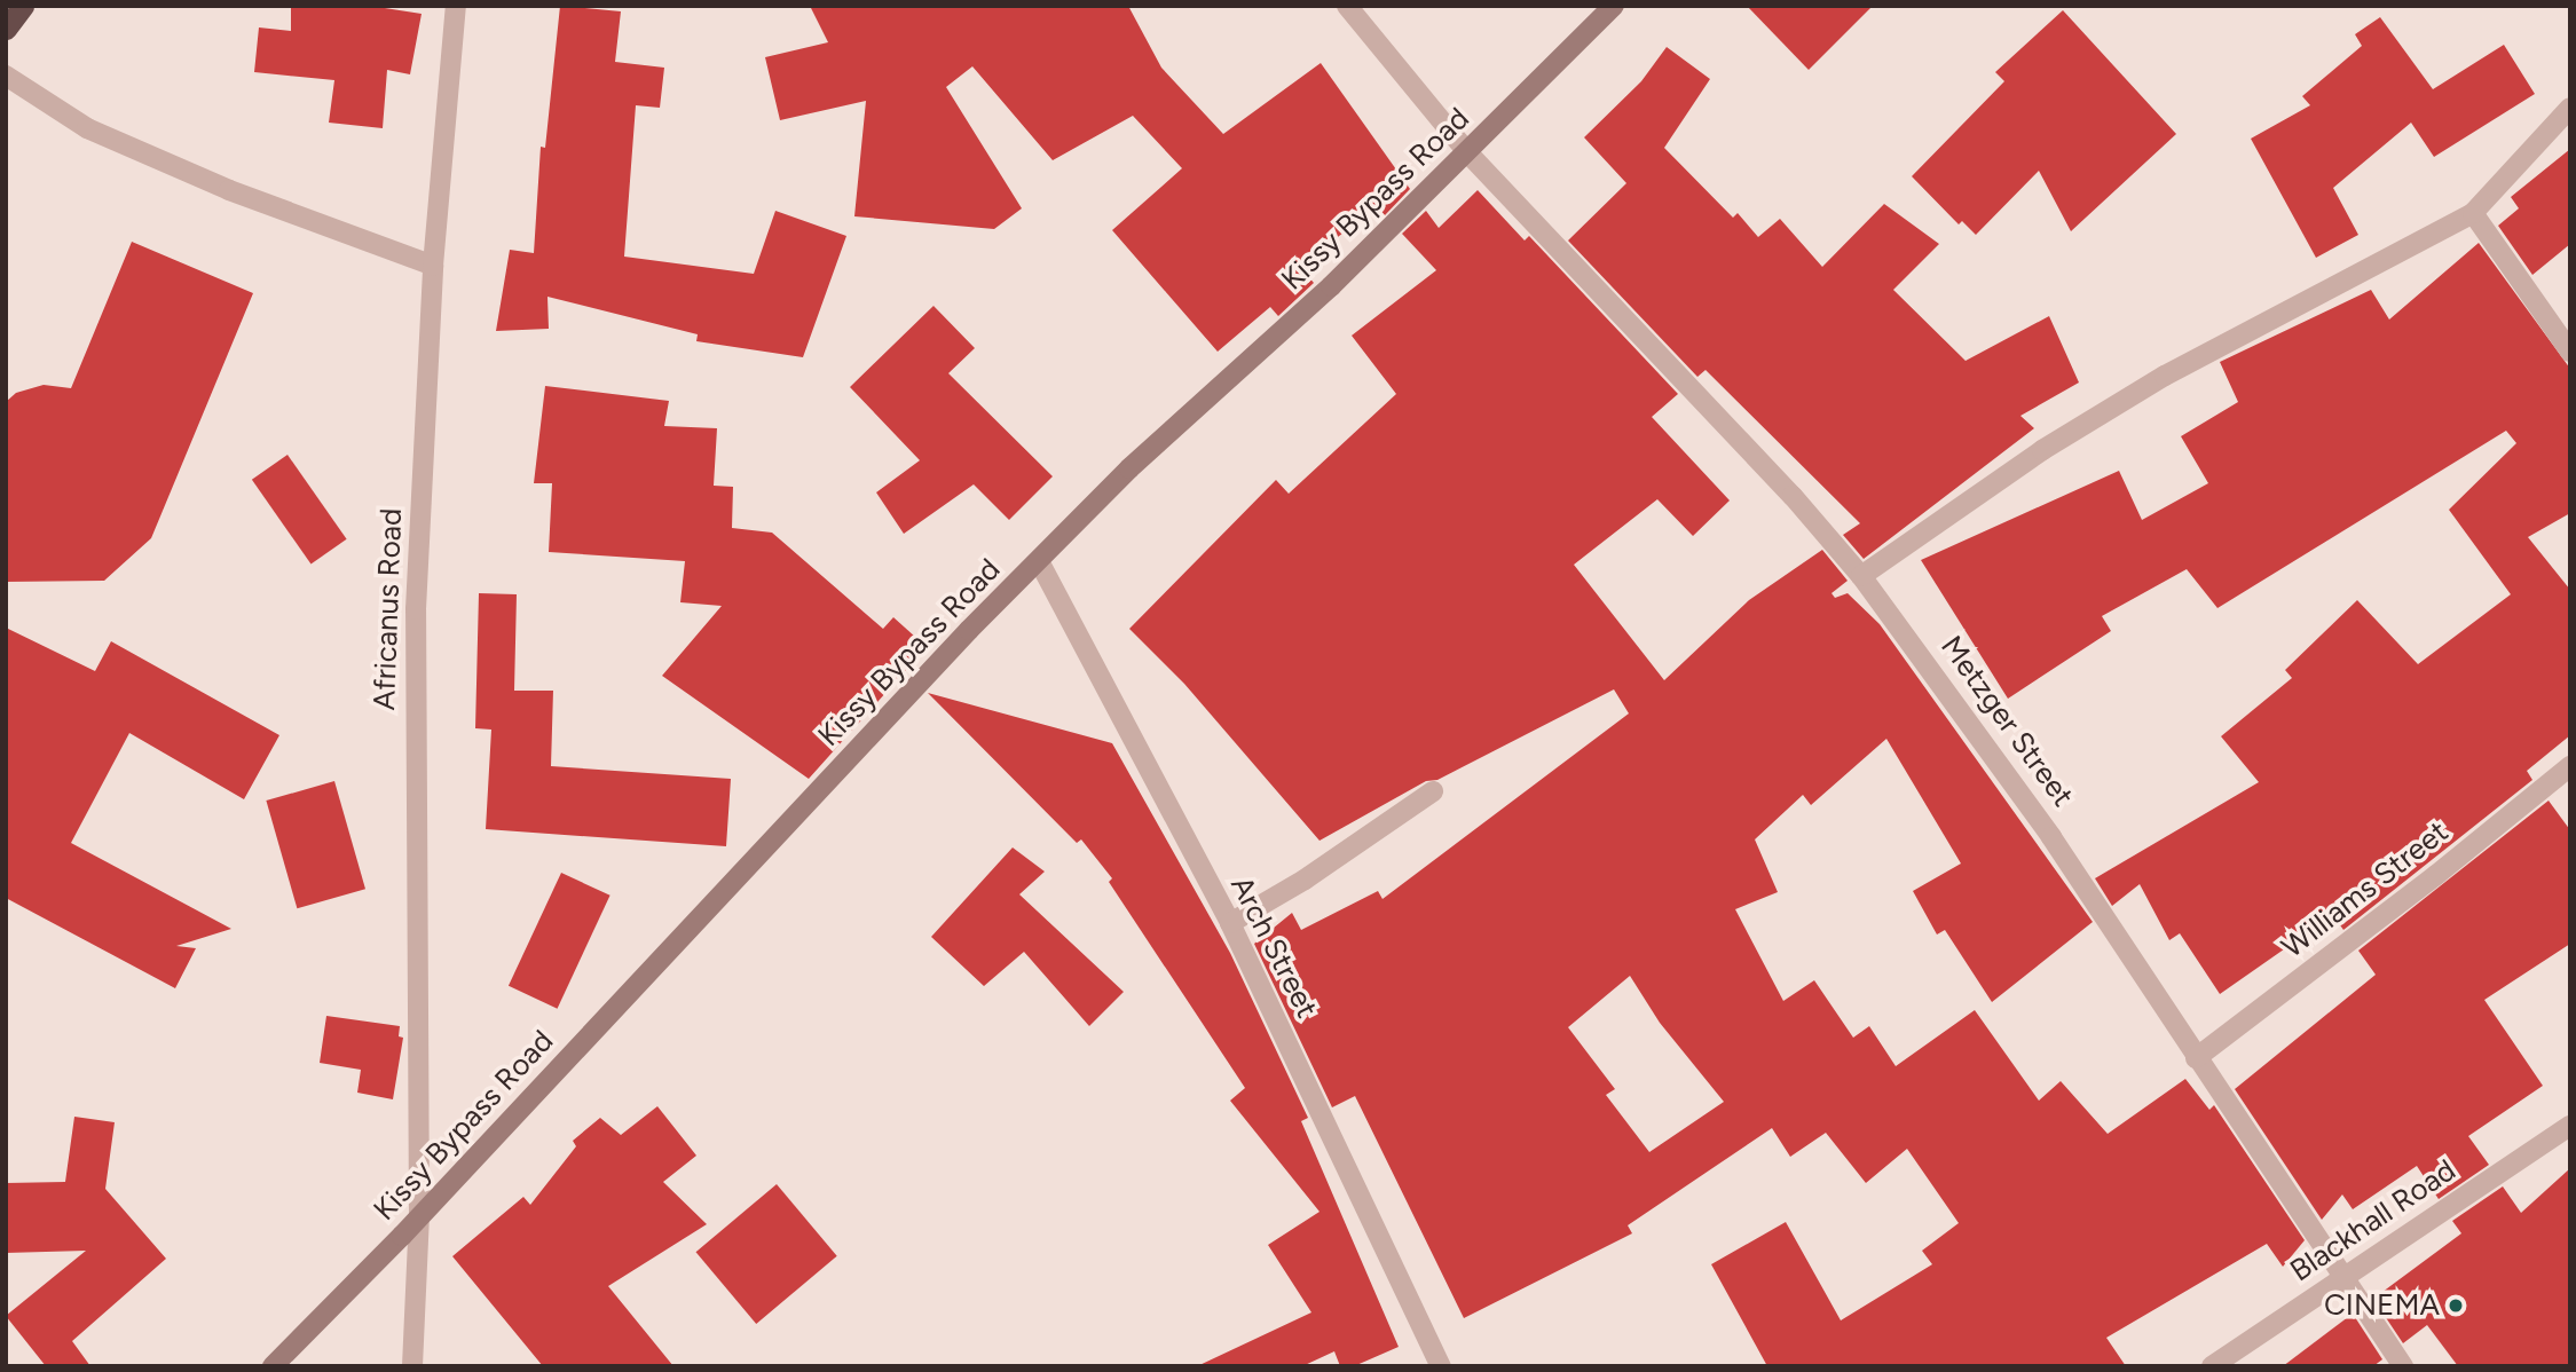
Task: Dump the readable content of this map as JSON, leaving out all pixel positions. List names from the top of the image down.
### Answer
{
  "streets": {
    "main road": ["Kissy Bypass Road"],
    "street": [
      "Africanus Road",
      "Metzger Street",
      "Williams Street",
      "Arch Street",
      "Blackhall Road"
    ]
  },
  "crossings": [
    ["Kissy Bypass Road", "Africanus Road"],
    ["Kissy Bypass Road", "Metzger Street"],
    ["Kissy Bypass Road", "Arch Street"],
    ["Metzger Street", "Williams Street"],
    ["Metzger Street", "Blackhall Road"]
  ],
  "places": ["CINEMA"]
}
